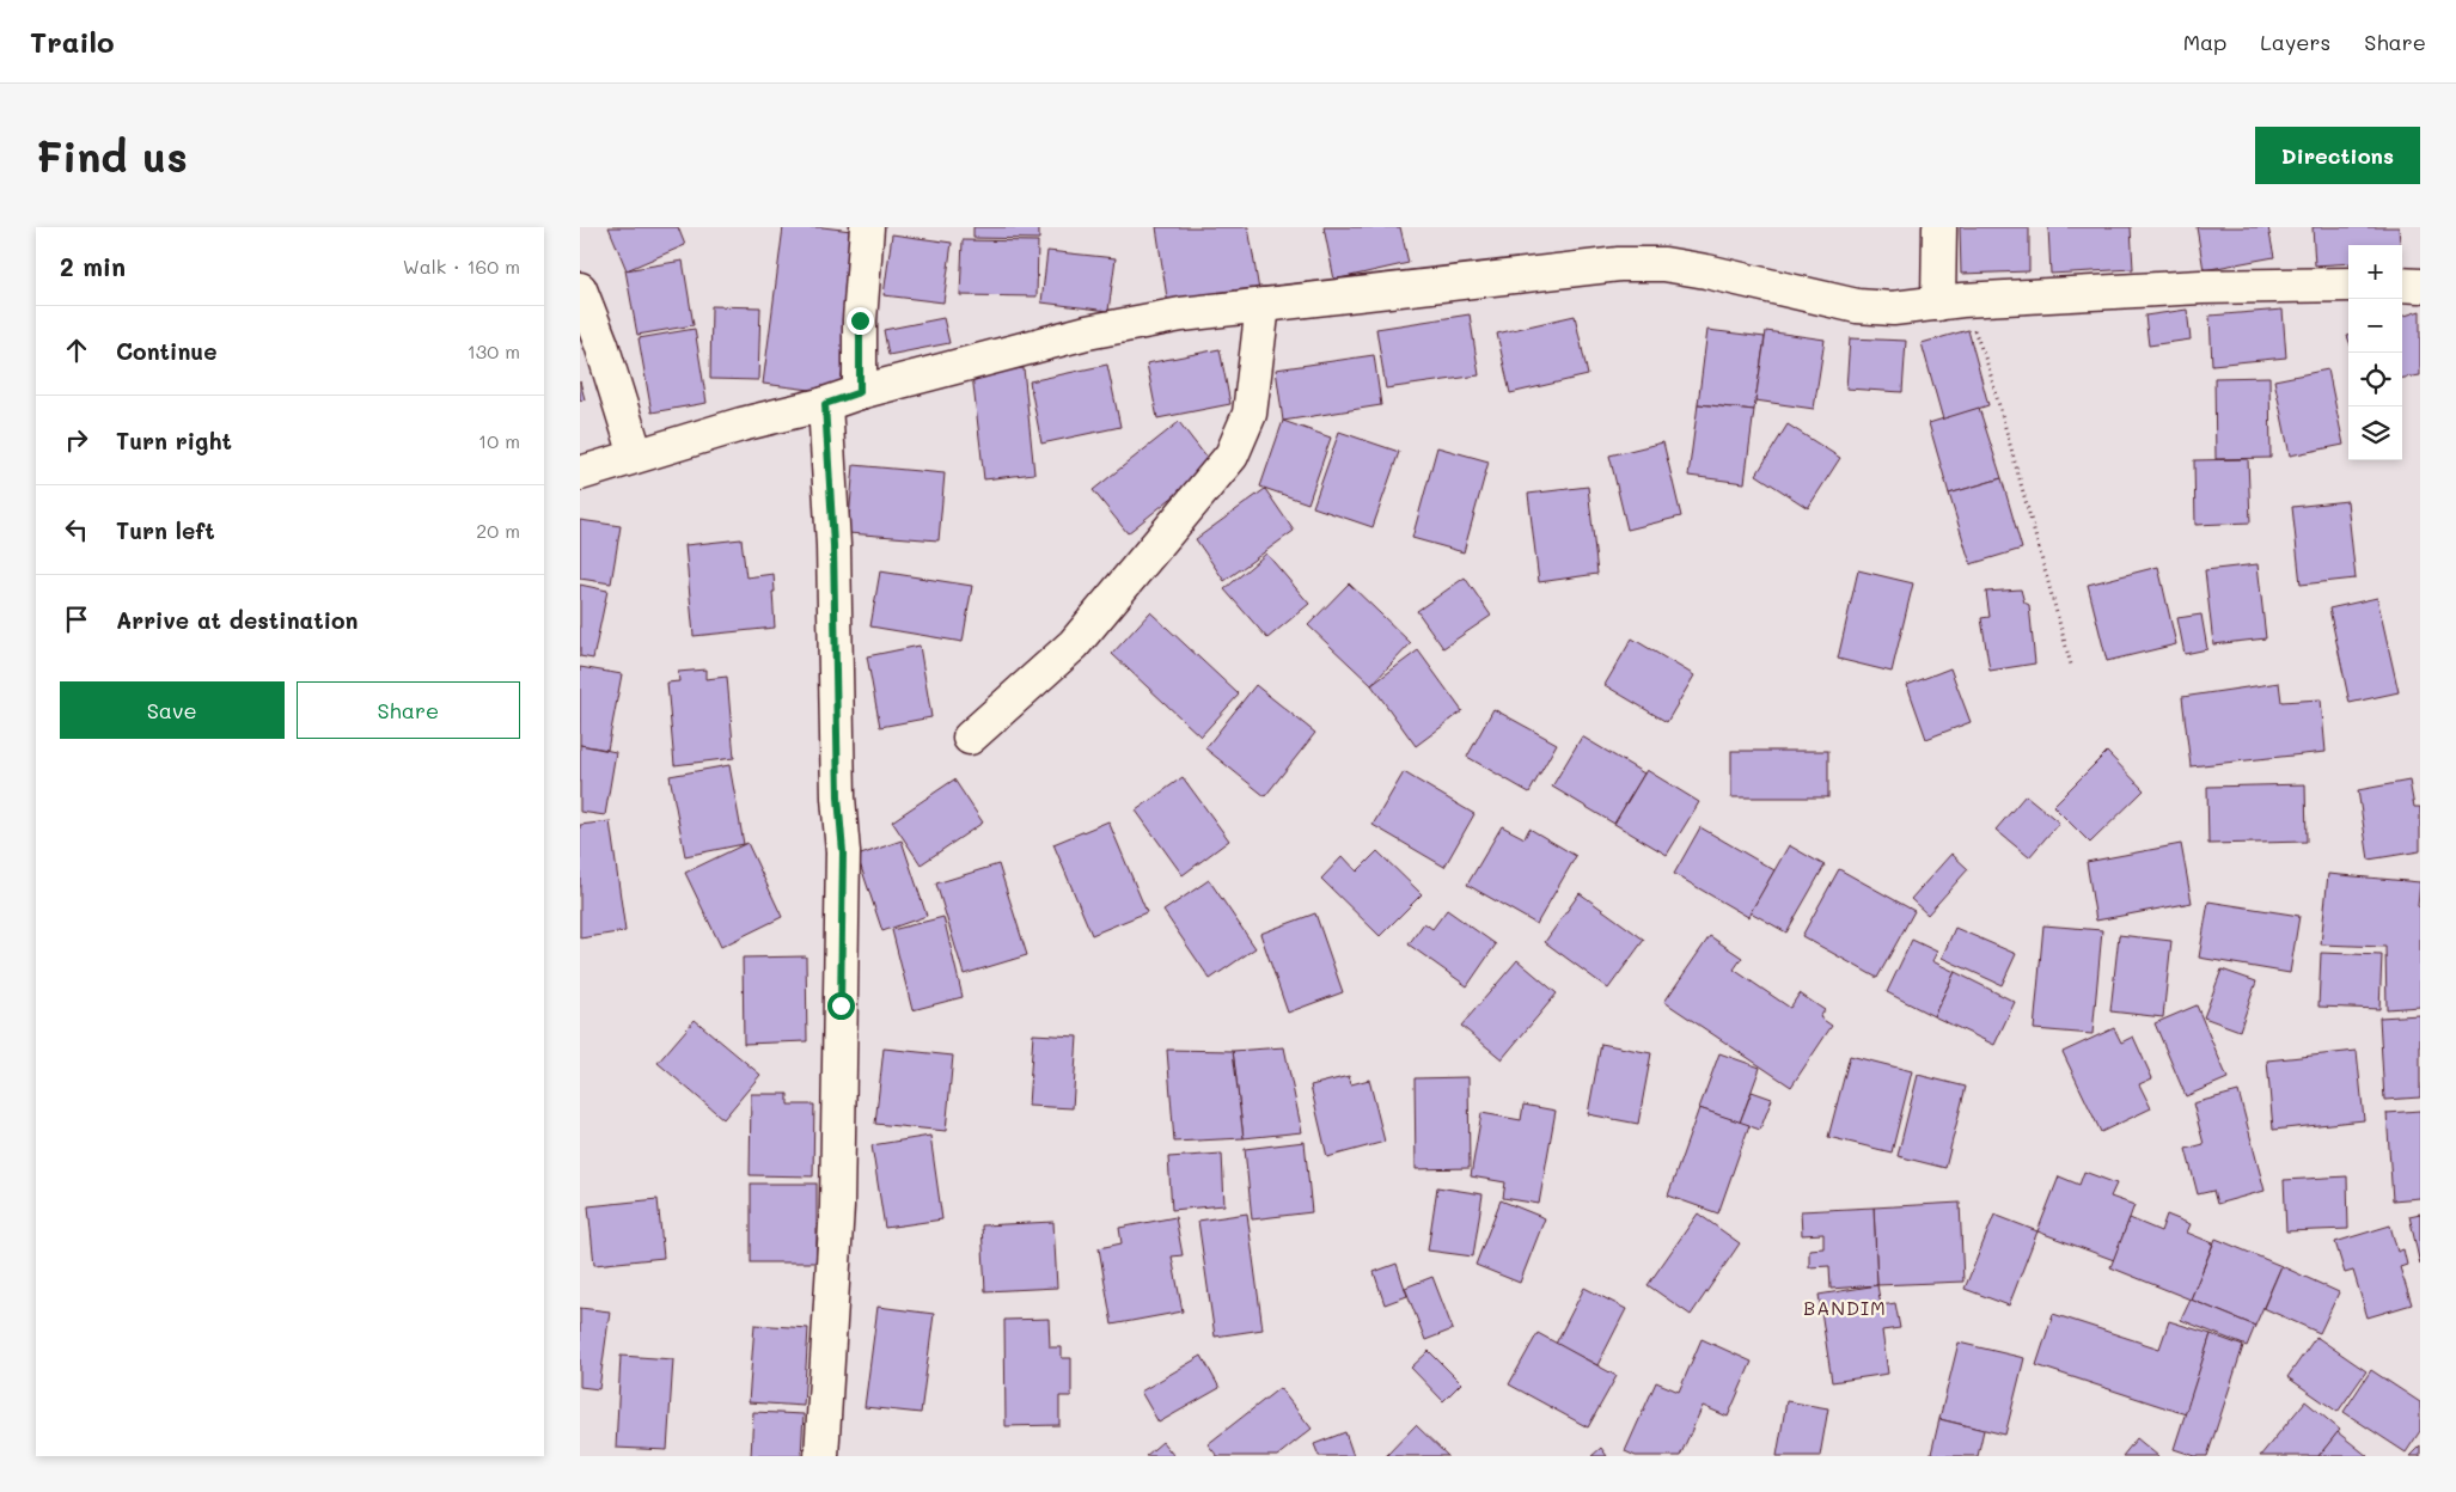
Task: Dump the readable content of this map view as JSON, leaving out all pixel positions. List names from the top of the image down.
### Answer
{
  "districts": ["BANDIM"],
  "page": {
    "header": "Trailo",
    "nav": ["Map", "Layers", "Share"],
    "buttons": [
      "Directions",
      ["Save", "Share"]
    ],
    "title": "Find us",
    "heading": ["2 min", "Walk · 160 m"],
    "map_buttons": ["+", "−"],
    "list": [
      ["Continue", "130 m"],
      ["Turn right", "10 m"],
      ["Turn left", "20 m"],
      "Arrive at destination"
    ]
  }
}
